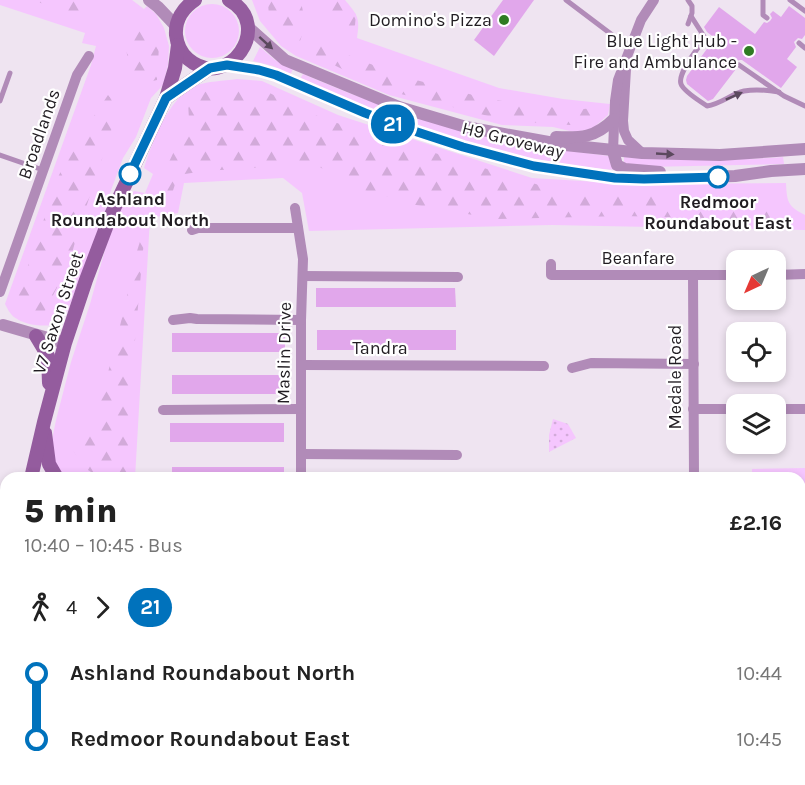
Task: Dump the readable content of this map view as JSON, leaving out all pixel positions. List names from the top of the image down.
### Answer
{
  "streets": {
    "main road": ["V7 Saxon Street"],
    "street": [
      "Broadlands",
      "H9 Groveway",
      "Beanfare",
      "Tandra",
      "Maslin Drive",
      "Medale Road"
    ]
  },
  "crossings": [
    ["Beanfare", "Medale Road"],
    ["Tandra", "Maslin Drive"]
  ],
  "places": [
    "Domino's Pizza",
    "Blue Light Hub - Fire and Ambulance",
    "Ashland Roundabout North",
    "Redmoor Roundabout East"
  ],
  "lines": ["bus line 21"],
  "north": "bottom left",
  "page": {
    "on_map": "21",
    "heading": ["5 min", "10:40 – 10:45 · Bus", "£2.16"],
    "legs": ["4", "21"],
    "list": [
      {
        "name": "Ashland Roundabout North",
        "value": "10:44"
      },
      {
        "name": "Redmoor Roundabout East",
        "value": "10:45"
      }
    ]
  }
}
